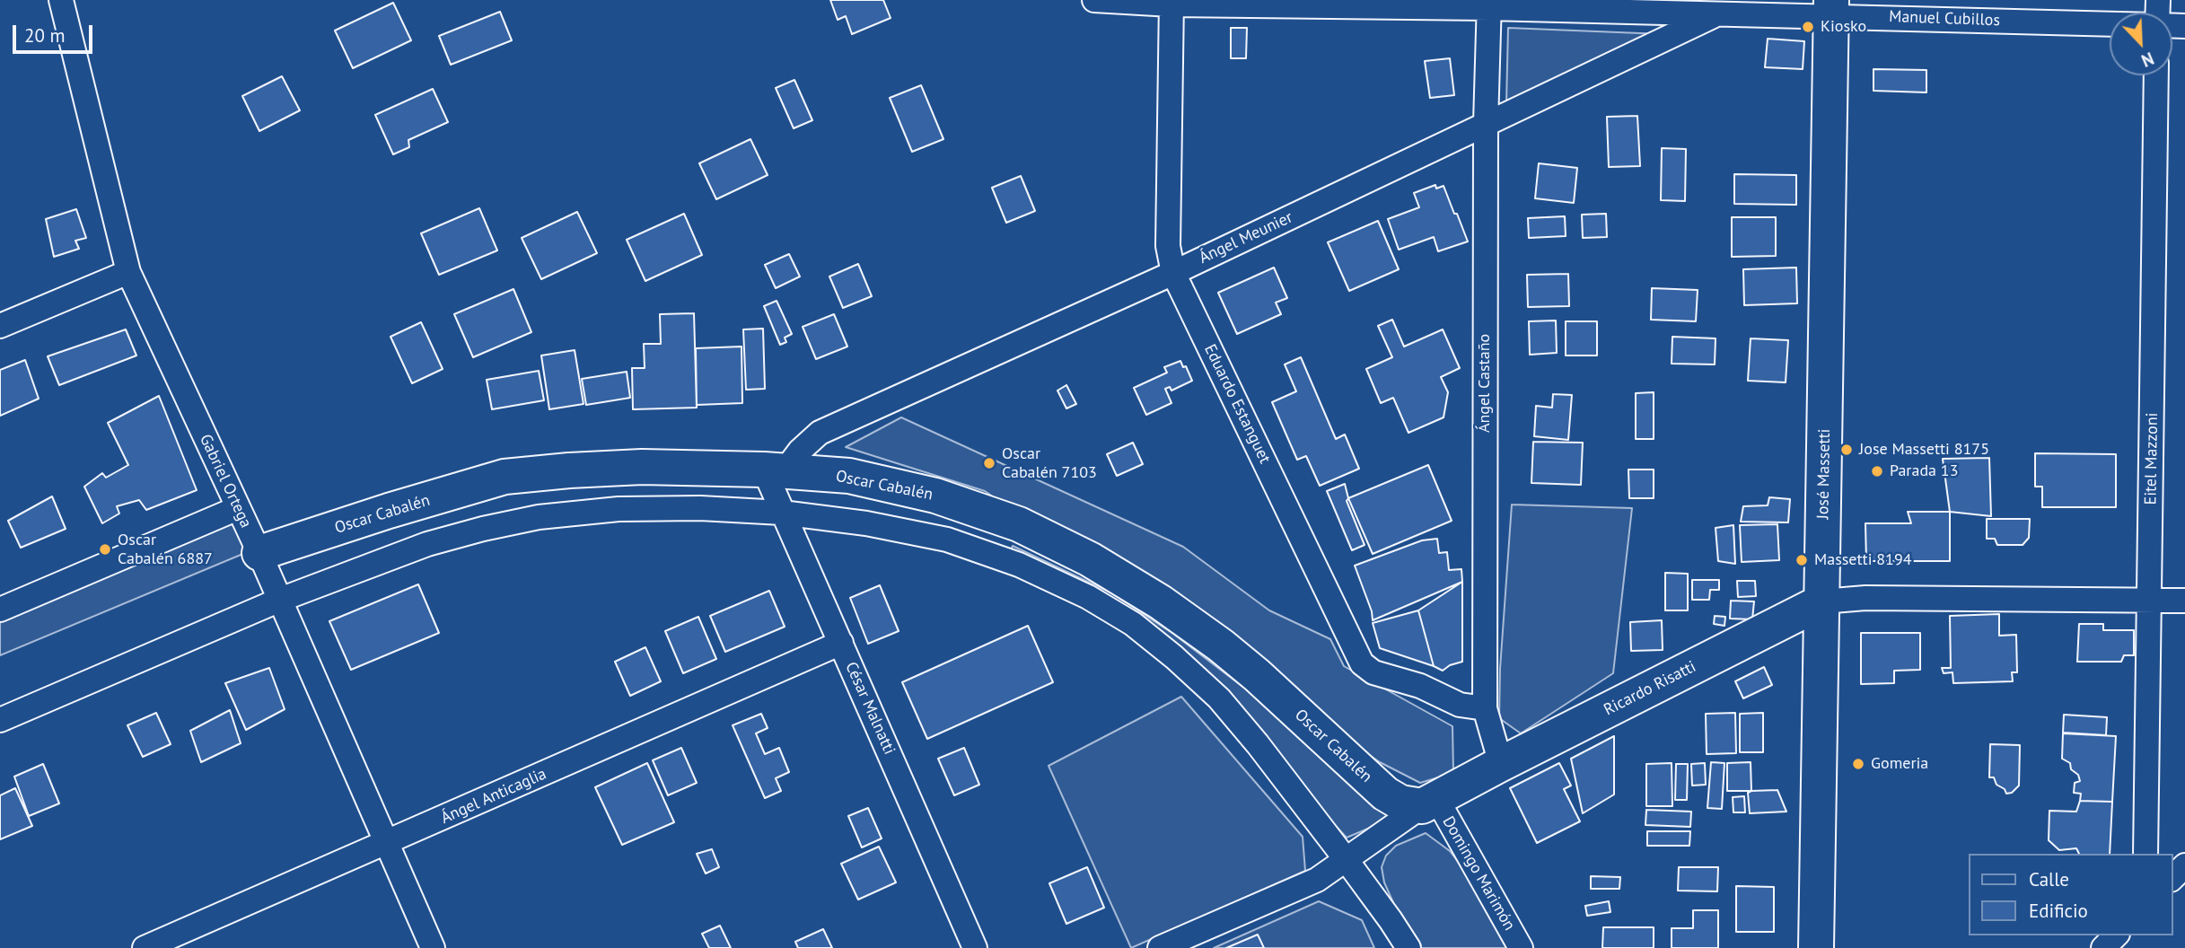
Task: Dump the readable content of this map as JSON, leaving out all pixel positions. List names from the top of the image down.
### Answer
{
  "streets": {
    "main road": ["José Massetti", "Oscar Cabalén", "Ricardo Risatti"],
    "street": [
      "Manuel Cubillos",
      "Ángel Meunier",
      "Ángel Castaño",
      "Eduardo Estanguet",
      "Eitel Mazzoni",
      "Gabriel Ortega",
      "César Malnatti",
      "Ángel Anticaglia",
      "Domingo Marimón"
    ]
  },
  "crossings": [
    ["Manuel Cubillos", "Ángel Meunier"],
    ["Manuel Cubillos", "Ángel Castaño"],
    ["Manuel Cubillos", "Eduardo Estanguet"],
    ["Manuel Cubillos", "José Massetti"],
    ["Ángel Meunier", "Ángel Castaño"],
    ["Ángel Meunier", "Eduardo Estanguet"],
    ["Ángel Meunier", "Oscar Cabalén"],
    ["Ángel Meunier", "César Malnatti"],
    ["Ángel Castaño", "Eduardo Estanguet"],
    ["Ángel Castaño", "Ricardo Risatti"],
    ["Eitel Mazzoni", "Ricardo Risatti"],
    ["José Massetti", "Ricardo Risatti"],
    ["Gabriel Ortega", "Oscar Cabalén"],
    ["Gabriel Ortega", "Ángel Anticaglia"],
    ["Oscar Cabalén", "Ricardo Risatti"],
    ["Oscar Cabalén", "César Malnatti"],
    ["Oscar Cabalén", "Domingo Marimón"],
    ["Ricardo Risatti", "Domingo Marimón"],
    ["César Malnatti", "Ángel Anticaglia"]
  ],
  "places": [
    "Kiosko",
    "Jose Massetti 8175",
    "Oscar Cabalén 7103",
    "Parada 13",
    "Oscar Cabalén 6887",
    "Massetti 8194",
    "Gomeria"
  ],
  "legend": ["Calle", "Edificio"],
  "scale_bar": "20 m",
  "north": "bottom right"
}
